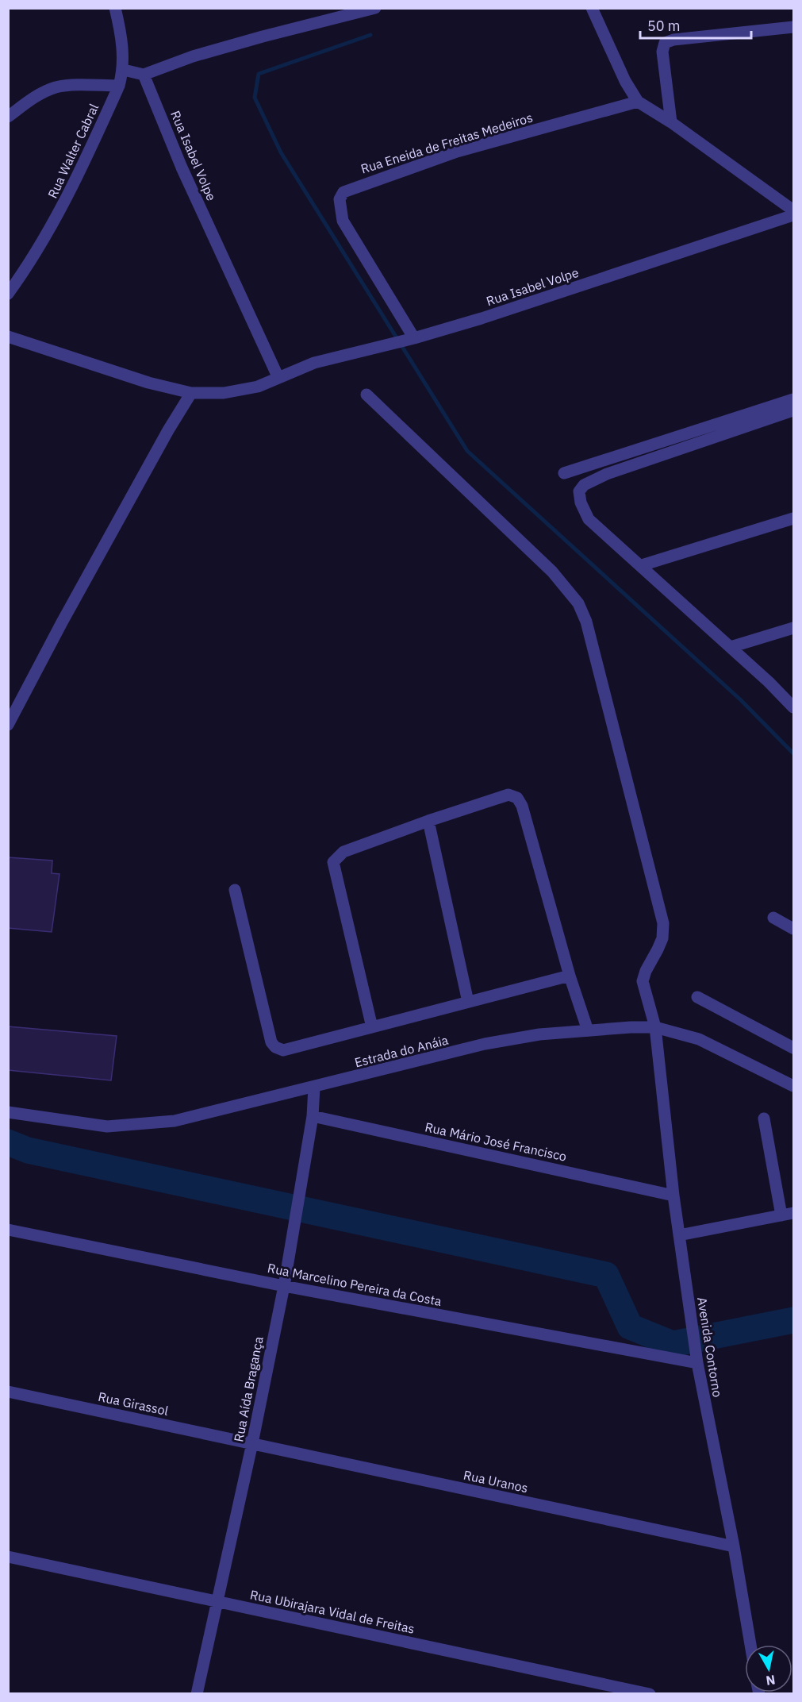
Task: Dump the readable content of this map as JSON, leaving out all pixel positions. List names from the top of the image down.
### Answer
{
  "streets": {
    "street": [
      "Rua Eneida de Freitas Medeiros",
      "Rua Walter Cabral",
      "Rua Isabel Volpe",
      "Estrada do Anáia",
      "Rua Mário José Francisco",
      "Rua Marcelino Pereira da Costa",
      "Avenida Contorno",
      "Rua Aída Bragança",
      "Rua Girassol",
      "Rua Uranos",
      "Rua Ubirajara Vidal de Freitas"
    ]
  },
  "crossings": [
    ["Rua Eneida de Freitas Medeiros", "Rua Isabel Volpe"],
    ["Estrada do Anáia", "Avenida Contorno"],
    ["Estrada do Anáia", "Rua Aída Bragança"],
    ["Rua Mário José Francisco", "Avenida Contorno"],
    ["Rua Mário José Francisco", "Rua Aída Bragança"],
    ["Rua Marcelino Pereira da Costa", "Avenida Contorno"],
    ["Rua Marcelino Pereira da Costa", "Rua Aída Bragança"],
    ["Avenida Contorno", "Rua Uranos"],
    ["Rua Aída Bragança", "Rua Girassol"],
    ["Rua Aída Bragança", "Rua Uranos"],
    ["Rua Aída Bragança", "Rua Ubirajara Vidal de Freitas"],
    ["Rua Girassol", "Rua Uranos"]
  ],
  "scale_bar": "50 m",
  "north": "bottom"
}
